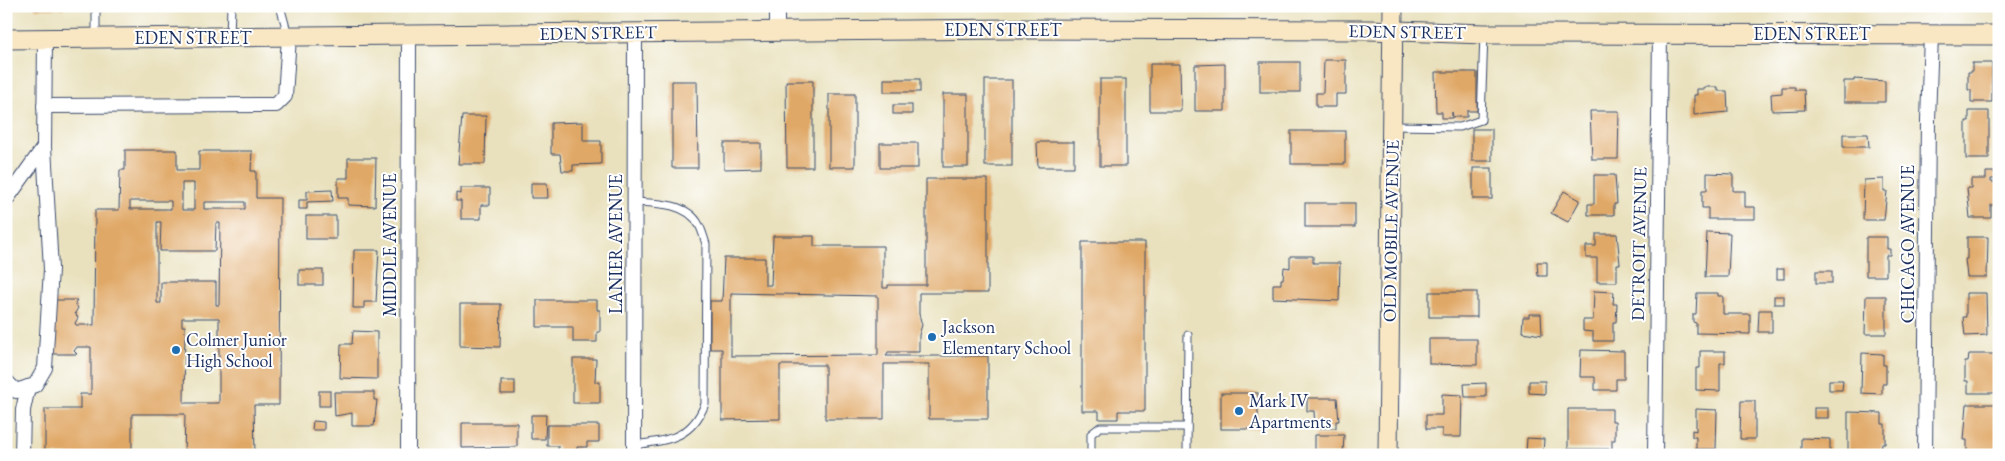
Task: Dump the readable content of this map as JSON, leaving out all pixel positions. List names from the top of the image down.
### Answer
{
  "streets": {
    "street": [
      "EDEN STREET",
      "OLD MOBILE AVENUE",
      "LANIER AVENUE",
      "DETROIT AVENUE",
      "CHICAGO AVENUE",
      "MIDDLE AVENUE"
    ]
  },
  "crossings": [
    ["EDEN STREET", "OLD MOBILE AVENUE"],
    ["EDEN STREET", "LANIER AVENUE"],
    ["EDEN STREET", "DETROIT AVENUE"],
    ["EDEN STREET", "CHICAGO AVENUE"],
    ["EDEN STREET", "MIDDLE AVENUE"]
  ],
  "places": ["Jackson Elementary School", "Colmer Junior High School", "Mark IV Apartments"]
}
